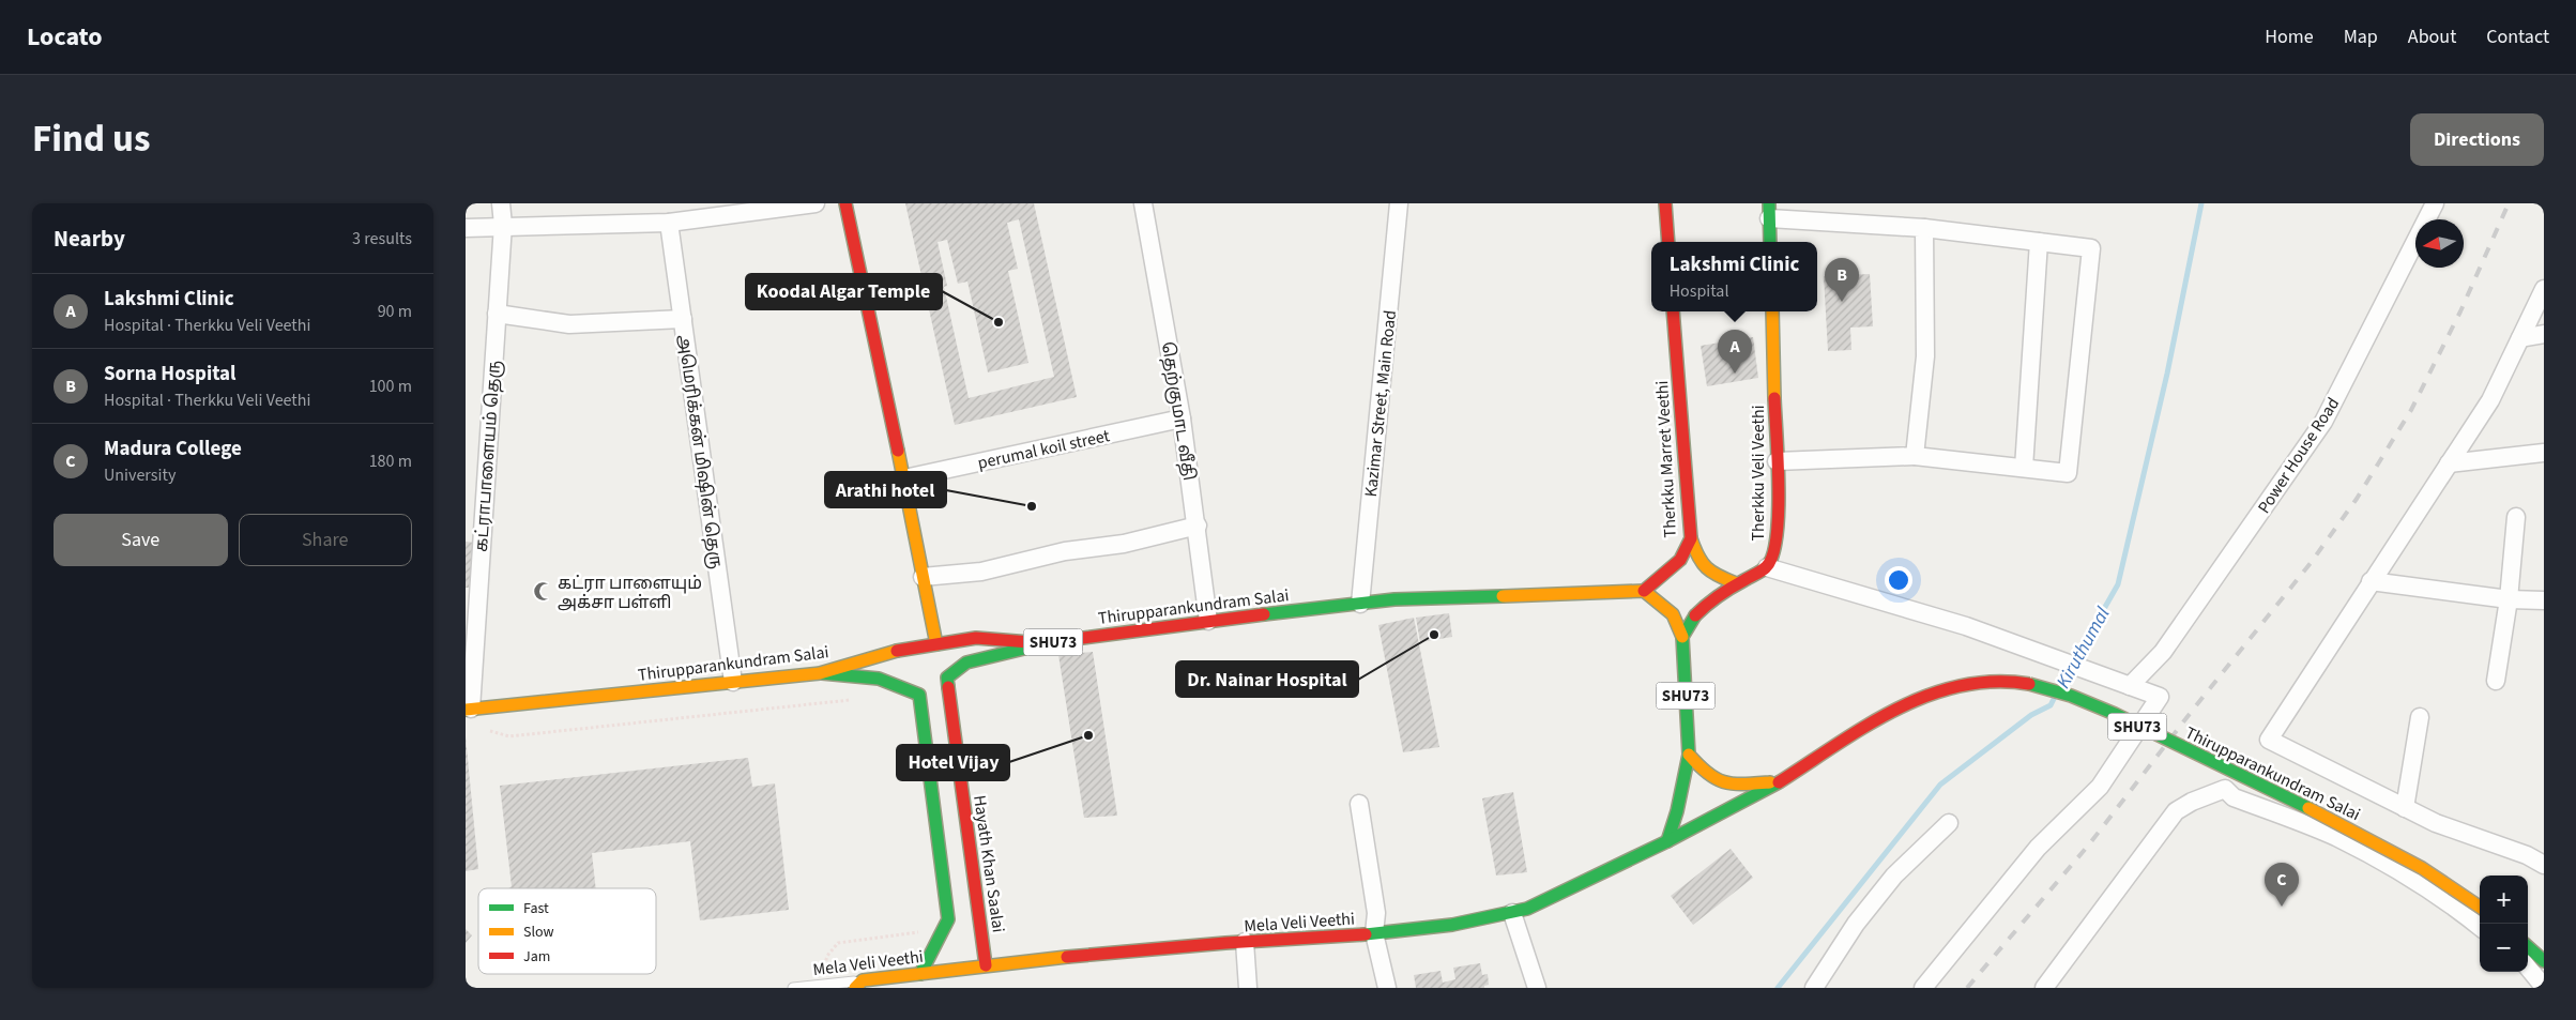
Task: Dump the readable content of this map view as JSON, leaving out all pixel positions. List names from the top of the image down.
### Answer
{
  "streets": {
    "main road": [
      "Therkku Marret Veethi",
      "Therkku Veli Veethi",
      "Thirupparankundram Salai",
      "SHU73",
      "Hayath Khan Saalai",
      "Mela Veli Veethi"
    ],
    "street": [
      "Kazimar Street, Main Road",
      "தெற்குமாட வீதி",
      "perumal koil street",
      "அமெரிக்கன் மிஷின் தெரு",
      "Power House Road",
      "கட்ராபாளையம் தெரு"
    ]
  },
  "crossings": [
    ["Kazimar Street, Main Road", "Thirupparankundram Salai"],
    ["தெற்குமாட வீதி", "perumal koil street"],
    ["தெற்குமாட வீதி", "Thirupparankundram Salai"],
    ["அமெரிக்கன் மிஷின் தெரு", "Thirupparankundram Salai"],
    ["கட்ராபாளையம் தெரு", "Thirupparankundram Salai"],
    ["Therkku Marret Veethi", "Thirupparankundram Salai"],
    ["Therkku Marret Veethi", "SHU73"],
    ["Thirupparankundram Salai", "SHU73"],
    ["Thirupparankundram Salai", "Hayath Khan Saalai"],
    ["Thirupparankundram Salai", "Mela Veli Veethi"],
    ["Hayath Khan Saalai", "Mela Veli Veethi"]
  ],
  "water": ["Kiruthumal"],
  "places": {
    "other": [
      "Koodal Algar Temple",
      "Arathi hotel",
      "Dr. Nainar Hospital",
      "Hotel Vijay"
    ],
    "mosque": ["கட்ரா பாளையும் அக்சா பள்ளி"]
  },
  "legend": ["Fast", "Slow", "Jam"],
  "north": "left",
  "page": {
    "header": "Locato",
    "nav": [
      "Home",
      "Map",
      "About",
      "Contact"
    ],
    "title": "Find us",
    "buttons": [
      "Directions",
      ["Save", "Share"]
    ],
    "heading": ["Nearby", "3 results"],
    "popup": ["Lakshmi Clinic", "Hospital"],
    "pins": ["B", "A", "C"],
    "list": [
      {
        "mark": "A",
        "name": "Lakshmi Clinic",
        "note": "Hospital · Therkku Veli Veethi",
        "value": "90 m"
      },
      {
        "mark": "B",
        "name": "Sorna Hospital",
        "note": "Hospital · Therkku Veli Veethi",
        "value": "100 m"
      },
      {
        "mark": "C",
        "name": "Madura College",
        "note": "University",
        "value": "180 m"
      }
    ],
    "map_buttons": ["+", "−"]
  }
}
